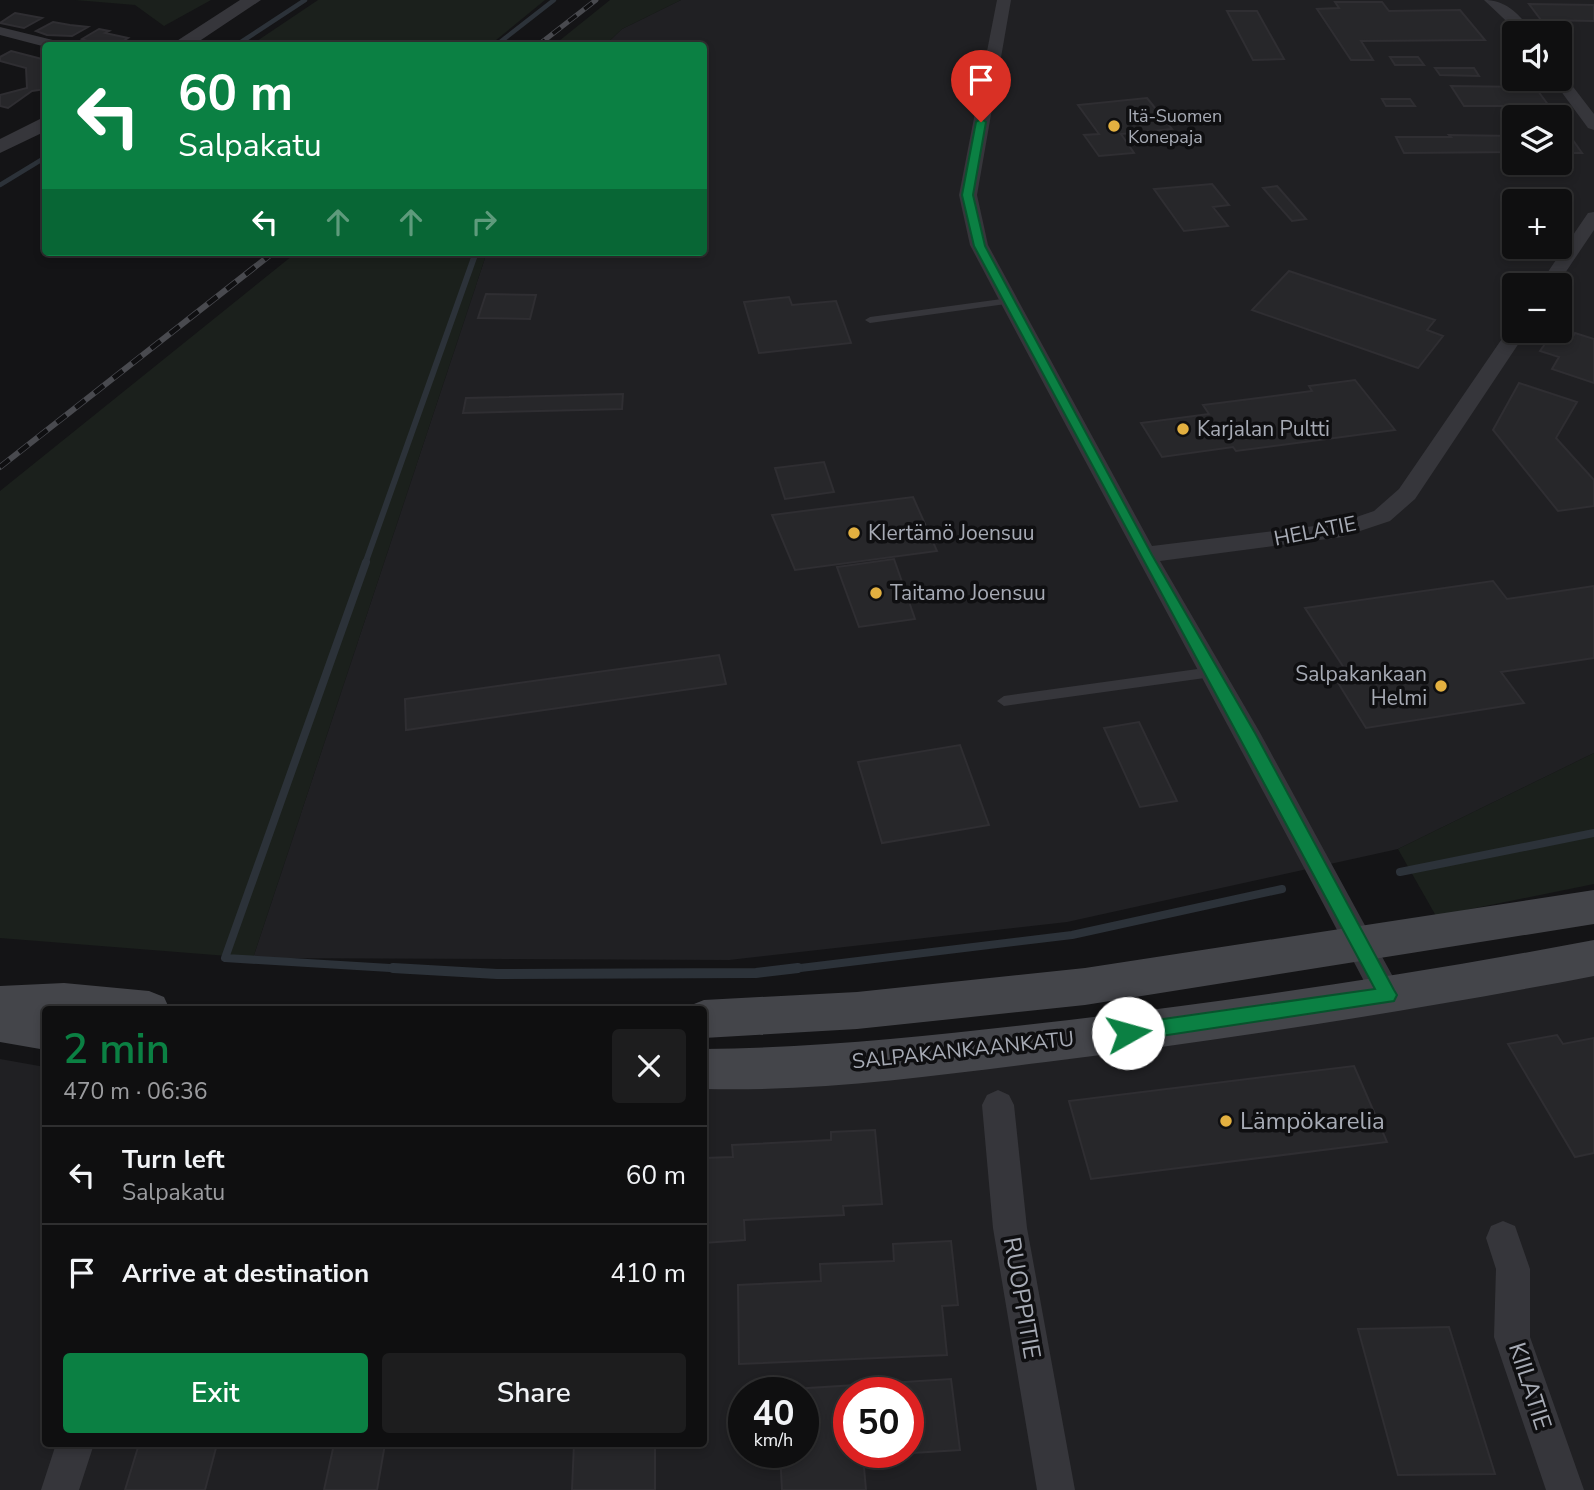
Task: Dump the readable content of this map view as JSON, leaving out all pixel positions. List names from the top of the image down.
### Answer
{
  "streets": {
    "main road": ["SALPAKANKAANKATU"],
    "street": ["HELATIE", "RUOPPITIE", "KIILATIE"]
  },
  "places": [
    "Itä-Suomen Konepaja",
    "Karjalan Pultti",
    "KIertämö Joensuu",
    "Taitamo Joensuu",
    "Salpakankaan Helmi",
    "Lämpökarelia"
  ],
  "page": {
    "map_buttons": ["+", "−"],
    "turn": ["60 m", "Salpakatu"],
    "heading": ["2 min", "470 m · 06:36"],
    "list": [
      {
        "name": "Turn left",
        "note": "Salpakatu",
        "value": "60 m"
      },
      {
        "name": "Arrive at destination",
        "value": "410 m"
      }
    ],
    "buttons": ["Exit", "Share"],
    "speed": "40 km/h",
    "limit": "50"
  }
}
